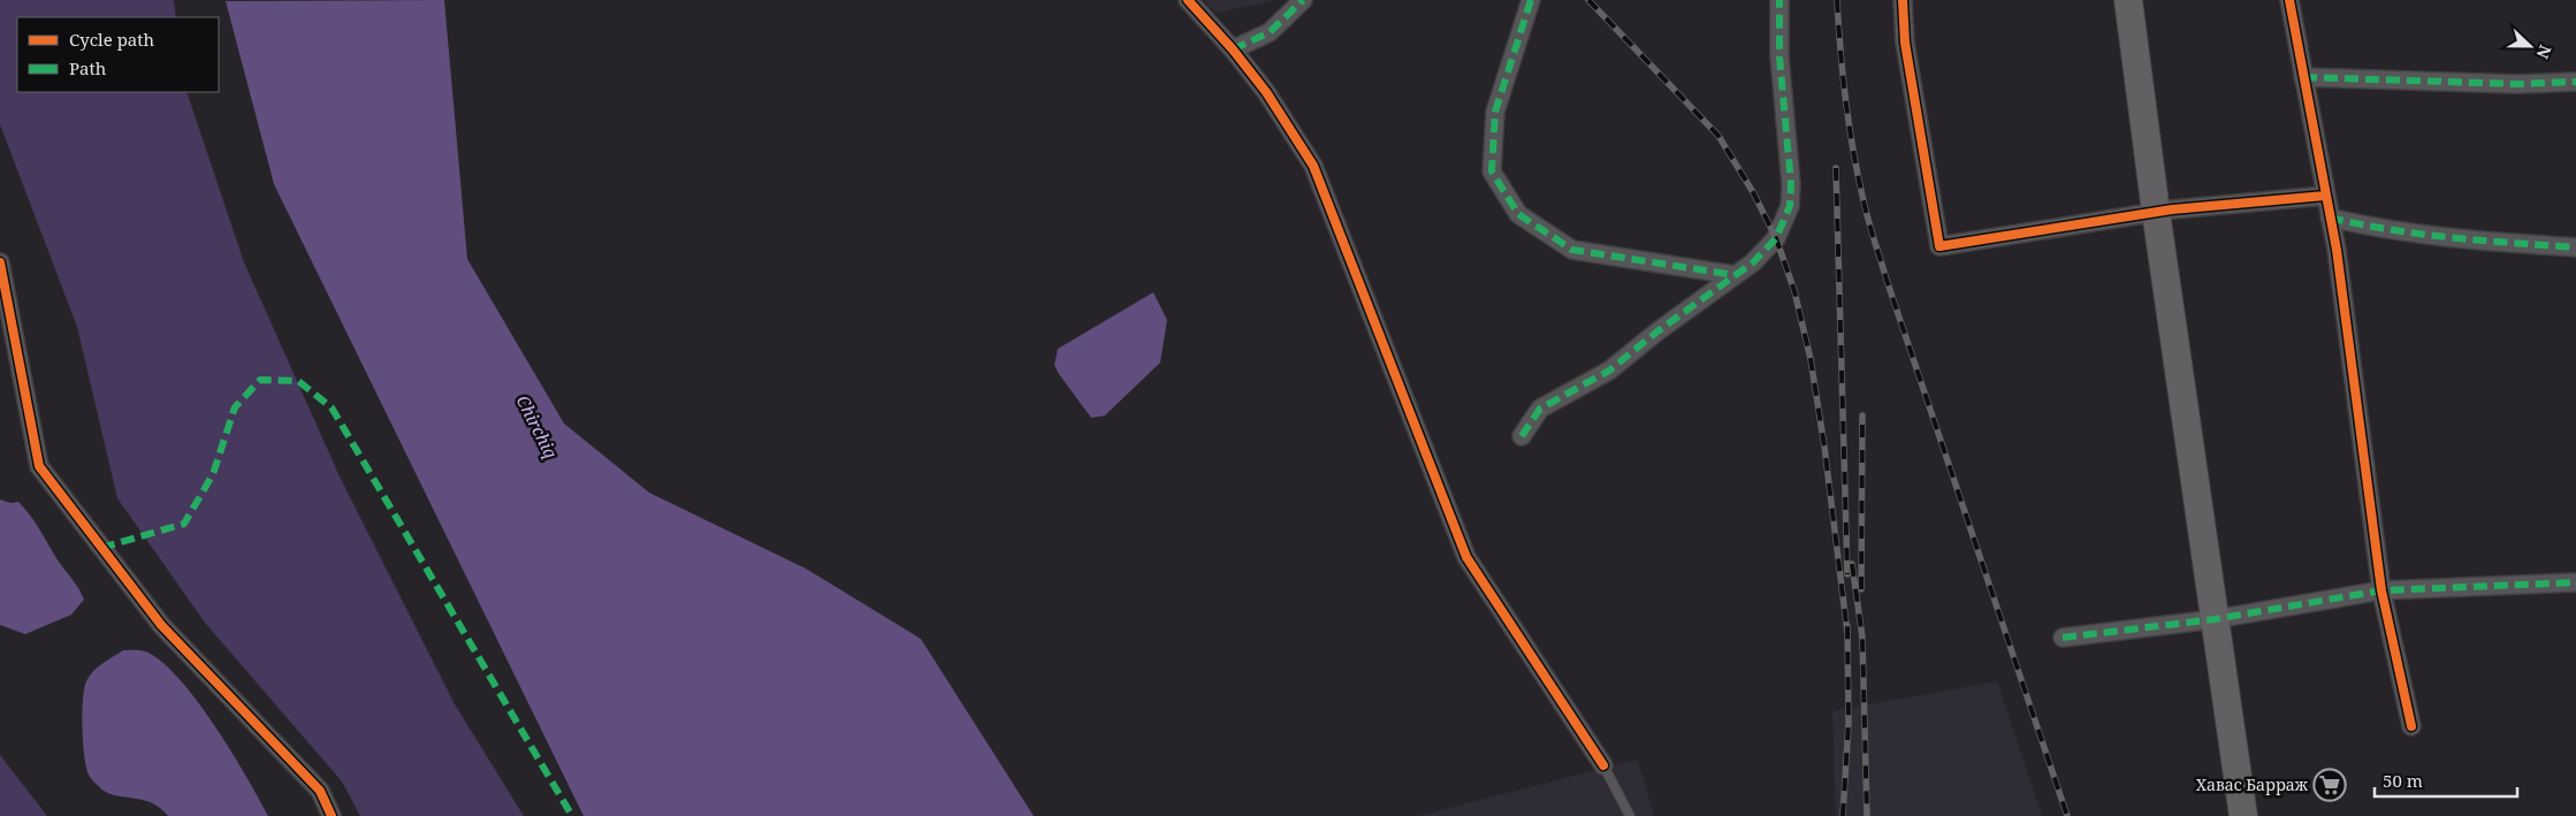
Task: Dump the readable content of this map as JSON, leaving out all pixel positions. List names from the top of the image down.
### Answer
{
  "water": ["Chirchiq"],
  "places": {
    "supermarket": ["Хавас Барраж"]
  },
  "legend": ["Cycle path", "Path"],
  "scale_bar": "50 m",
  "north": "right"
}
